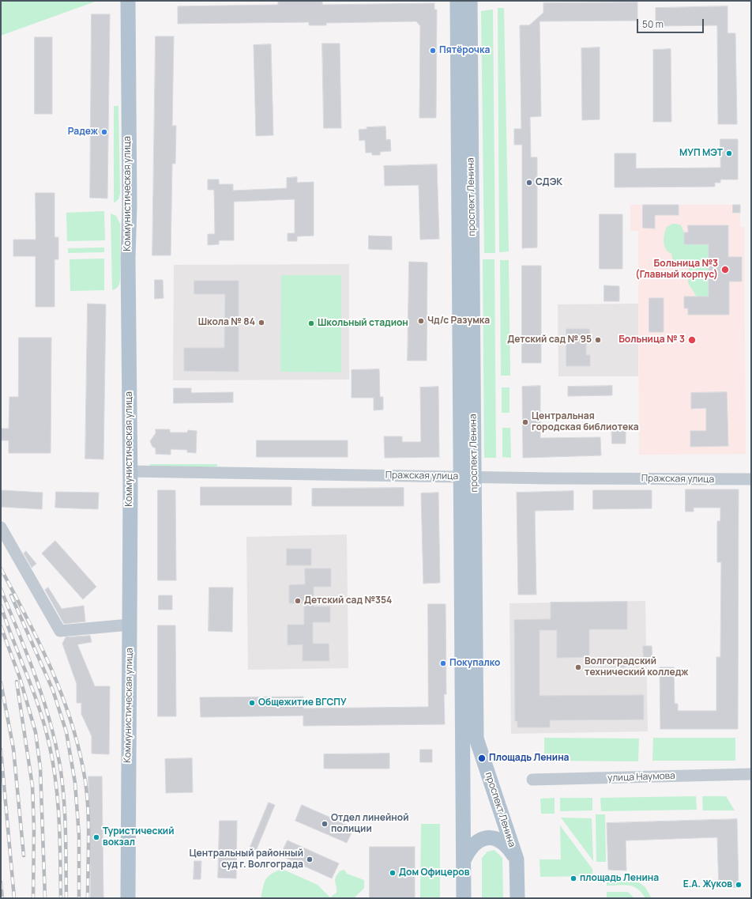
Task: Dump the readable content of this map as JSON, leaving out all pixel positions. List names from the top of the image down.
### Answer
{
  "streets": {
    "main road": ["Коммунистическая улица", "проспект Ленина"],
    "street": ["Пражская улица", "улица Наумова"]
  },
  "crossings": [
    ["Коммунистическая улица", "Пражская улица"],
    ["проспект Ленина", "Пражская улица"]
  ],
  "places": [
    "Пятёрочка",
    "Радеж",
    "МУП МЭТ",
    "СДЭК",
    "Больница №3 (Главный корпус)",
    "Чд/с Разумка",
    "Школа № 84",
    "Школьный стадион",
    "Детский сад № 95",
    "Больница № 3",
    "Центральная городская библиотека",
    "Детский сад №354",
    "Покупалко",
    "Волгоградский технический колледж",
    "Общежитие ВГСПУ",
    "Площадь Ленина",
    "Отдел линейной полиции",
    "Туристический вокзал",
    "Центральный районный суд г. Волгограда",
    "Дом Офицеров",
    "площадь Ленина",
    "Е.А. Жуков"
  ],
  "scale_bar": "50 m"
}
